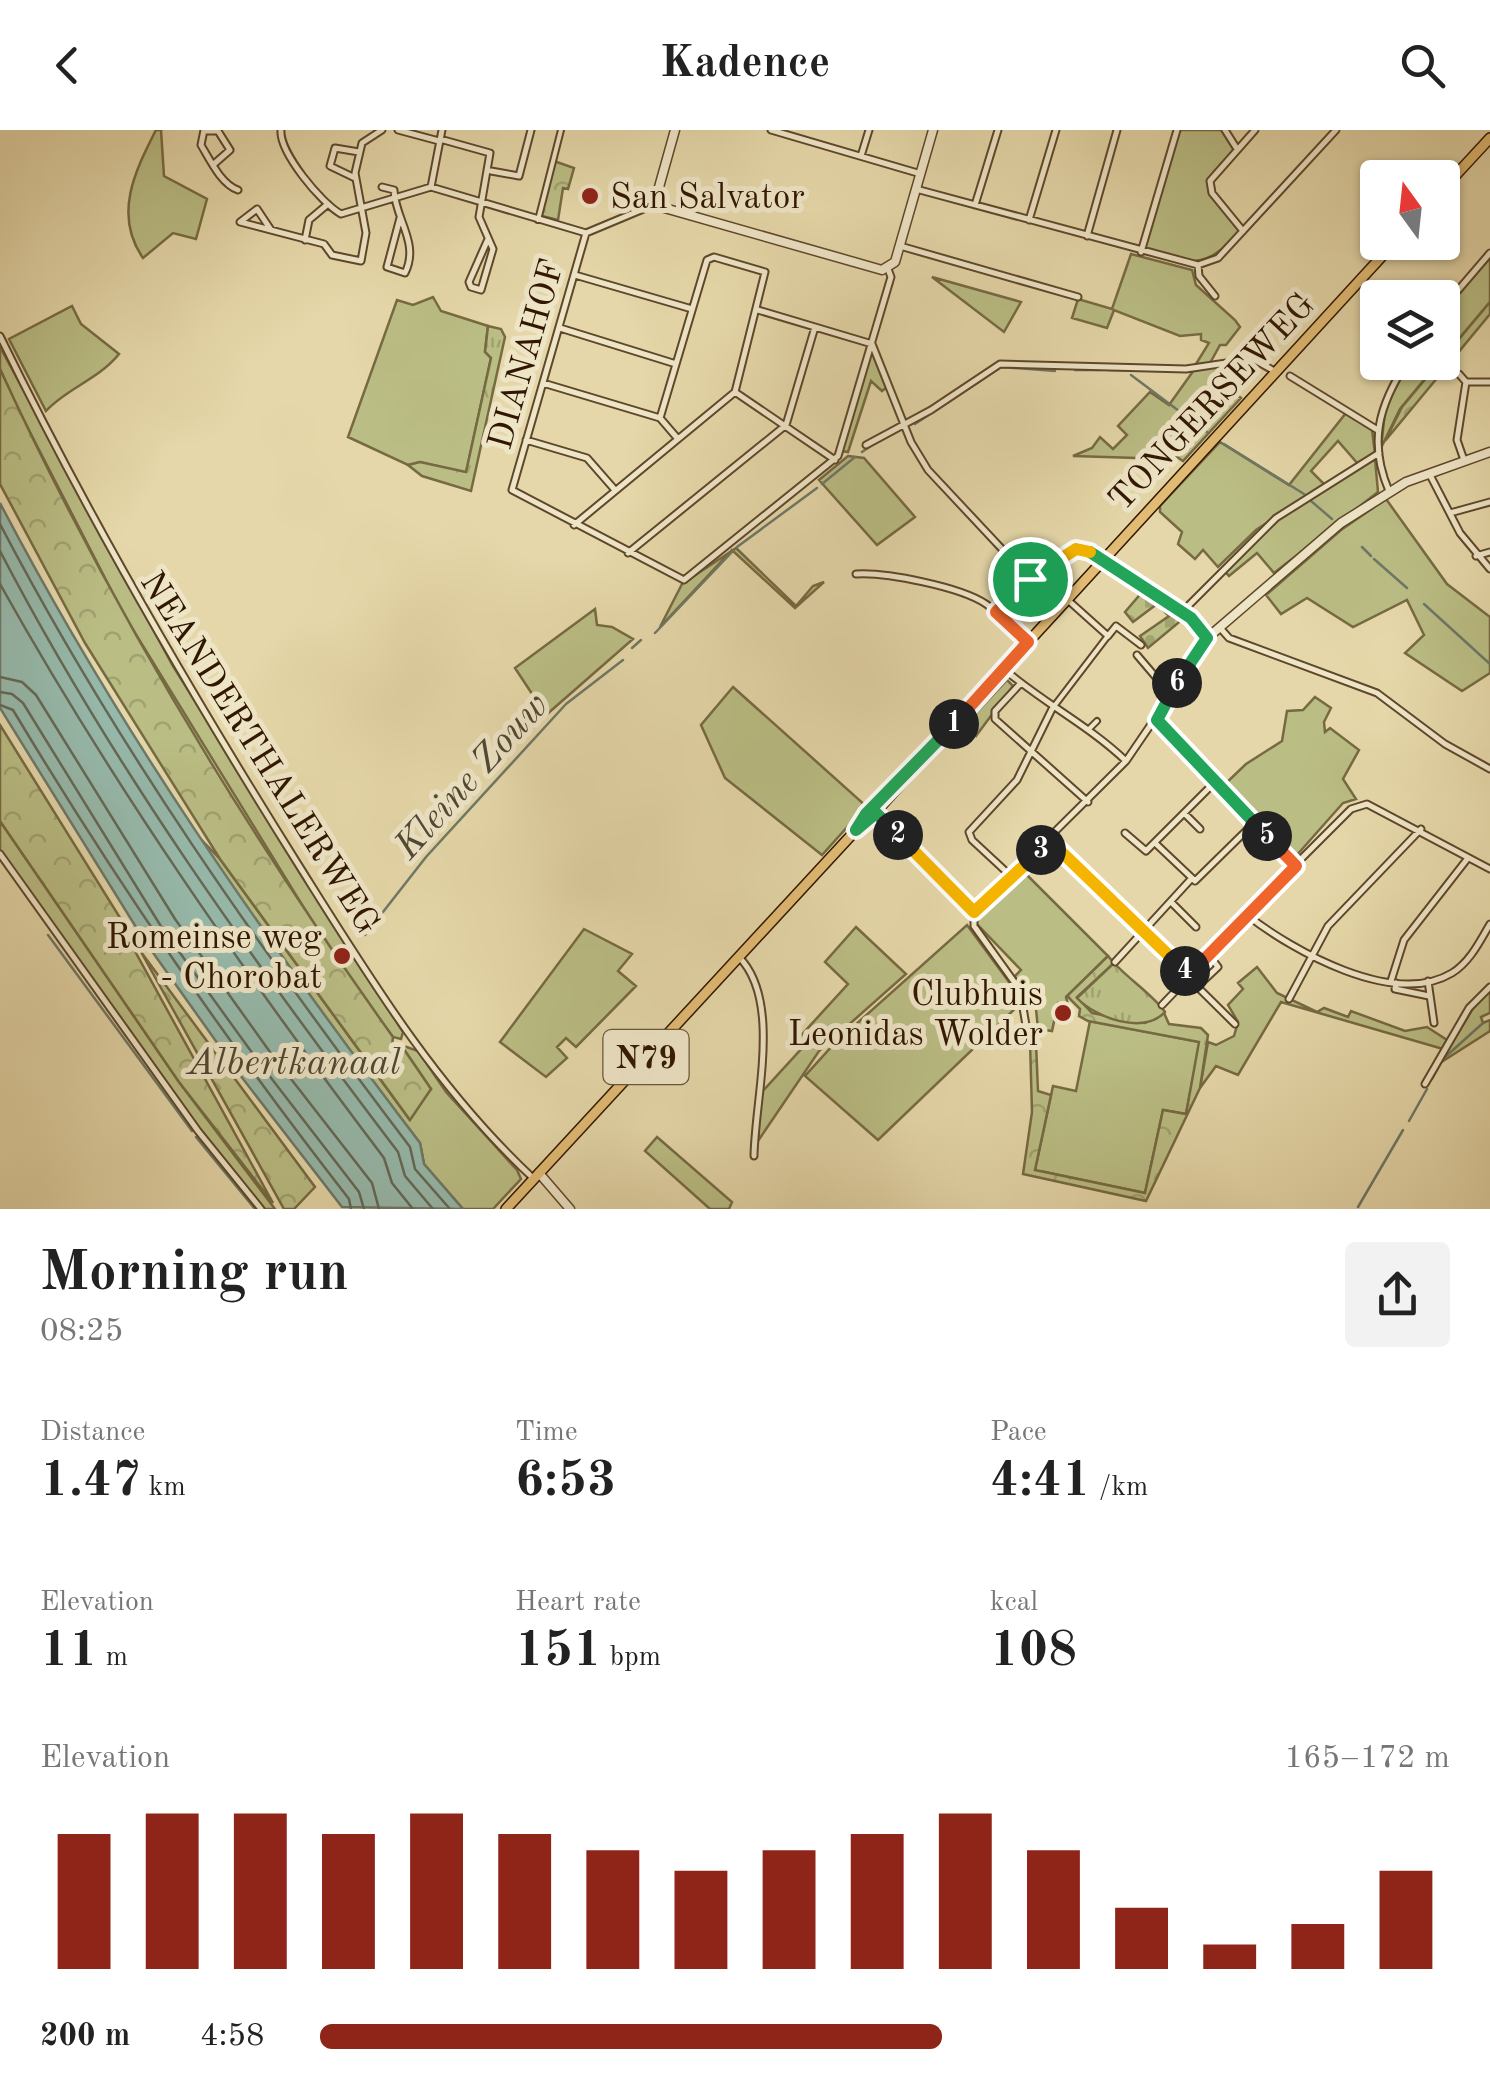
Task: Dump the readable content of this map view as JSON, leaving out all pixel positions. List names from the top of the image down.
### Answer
{
  "streets": {
    "main road": ["TONGERSEWEG", "N79"],
    "street": ["DIANAHOF", "NEANDERTHALERWEG"]
  },
  "crossings": [
    ["TONGERSEWEG", "N79"],
    ["NEANDERTHALERWEG", "N79"]
  ],
  "water": ["Kleine Zouw", "Albertkanaal"],
  "places": ["San Salvator", "Romeinse weg - Chorobat", "Clubhuis Leonidas Wolder"],
  "north": "top",
  "page": {
    "header": "Kadence",
    "pins": [
      "6",
      "1",
      "2",
      "5",
      "3",
      "4"
    ],
    "heading": ["Morning run", "08:25"],
    "stats": [
      ["Distance", "1.47 km"],
      ["Time", "6:53"],
      ["Pace", "4:41 /km"],
      ["Elevation", "11 m"],
      ["Heart rate", "151 bpm"],
      ["kcal", "108"]
    ],
    "chart": ["Elevation", "165–172 m"],
    "list": [
      {
        "name": "200 m",
        "note": "4:58"
      }
    ]
  }
}
